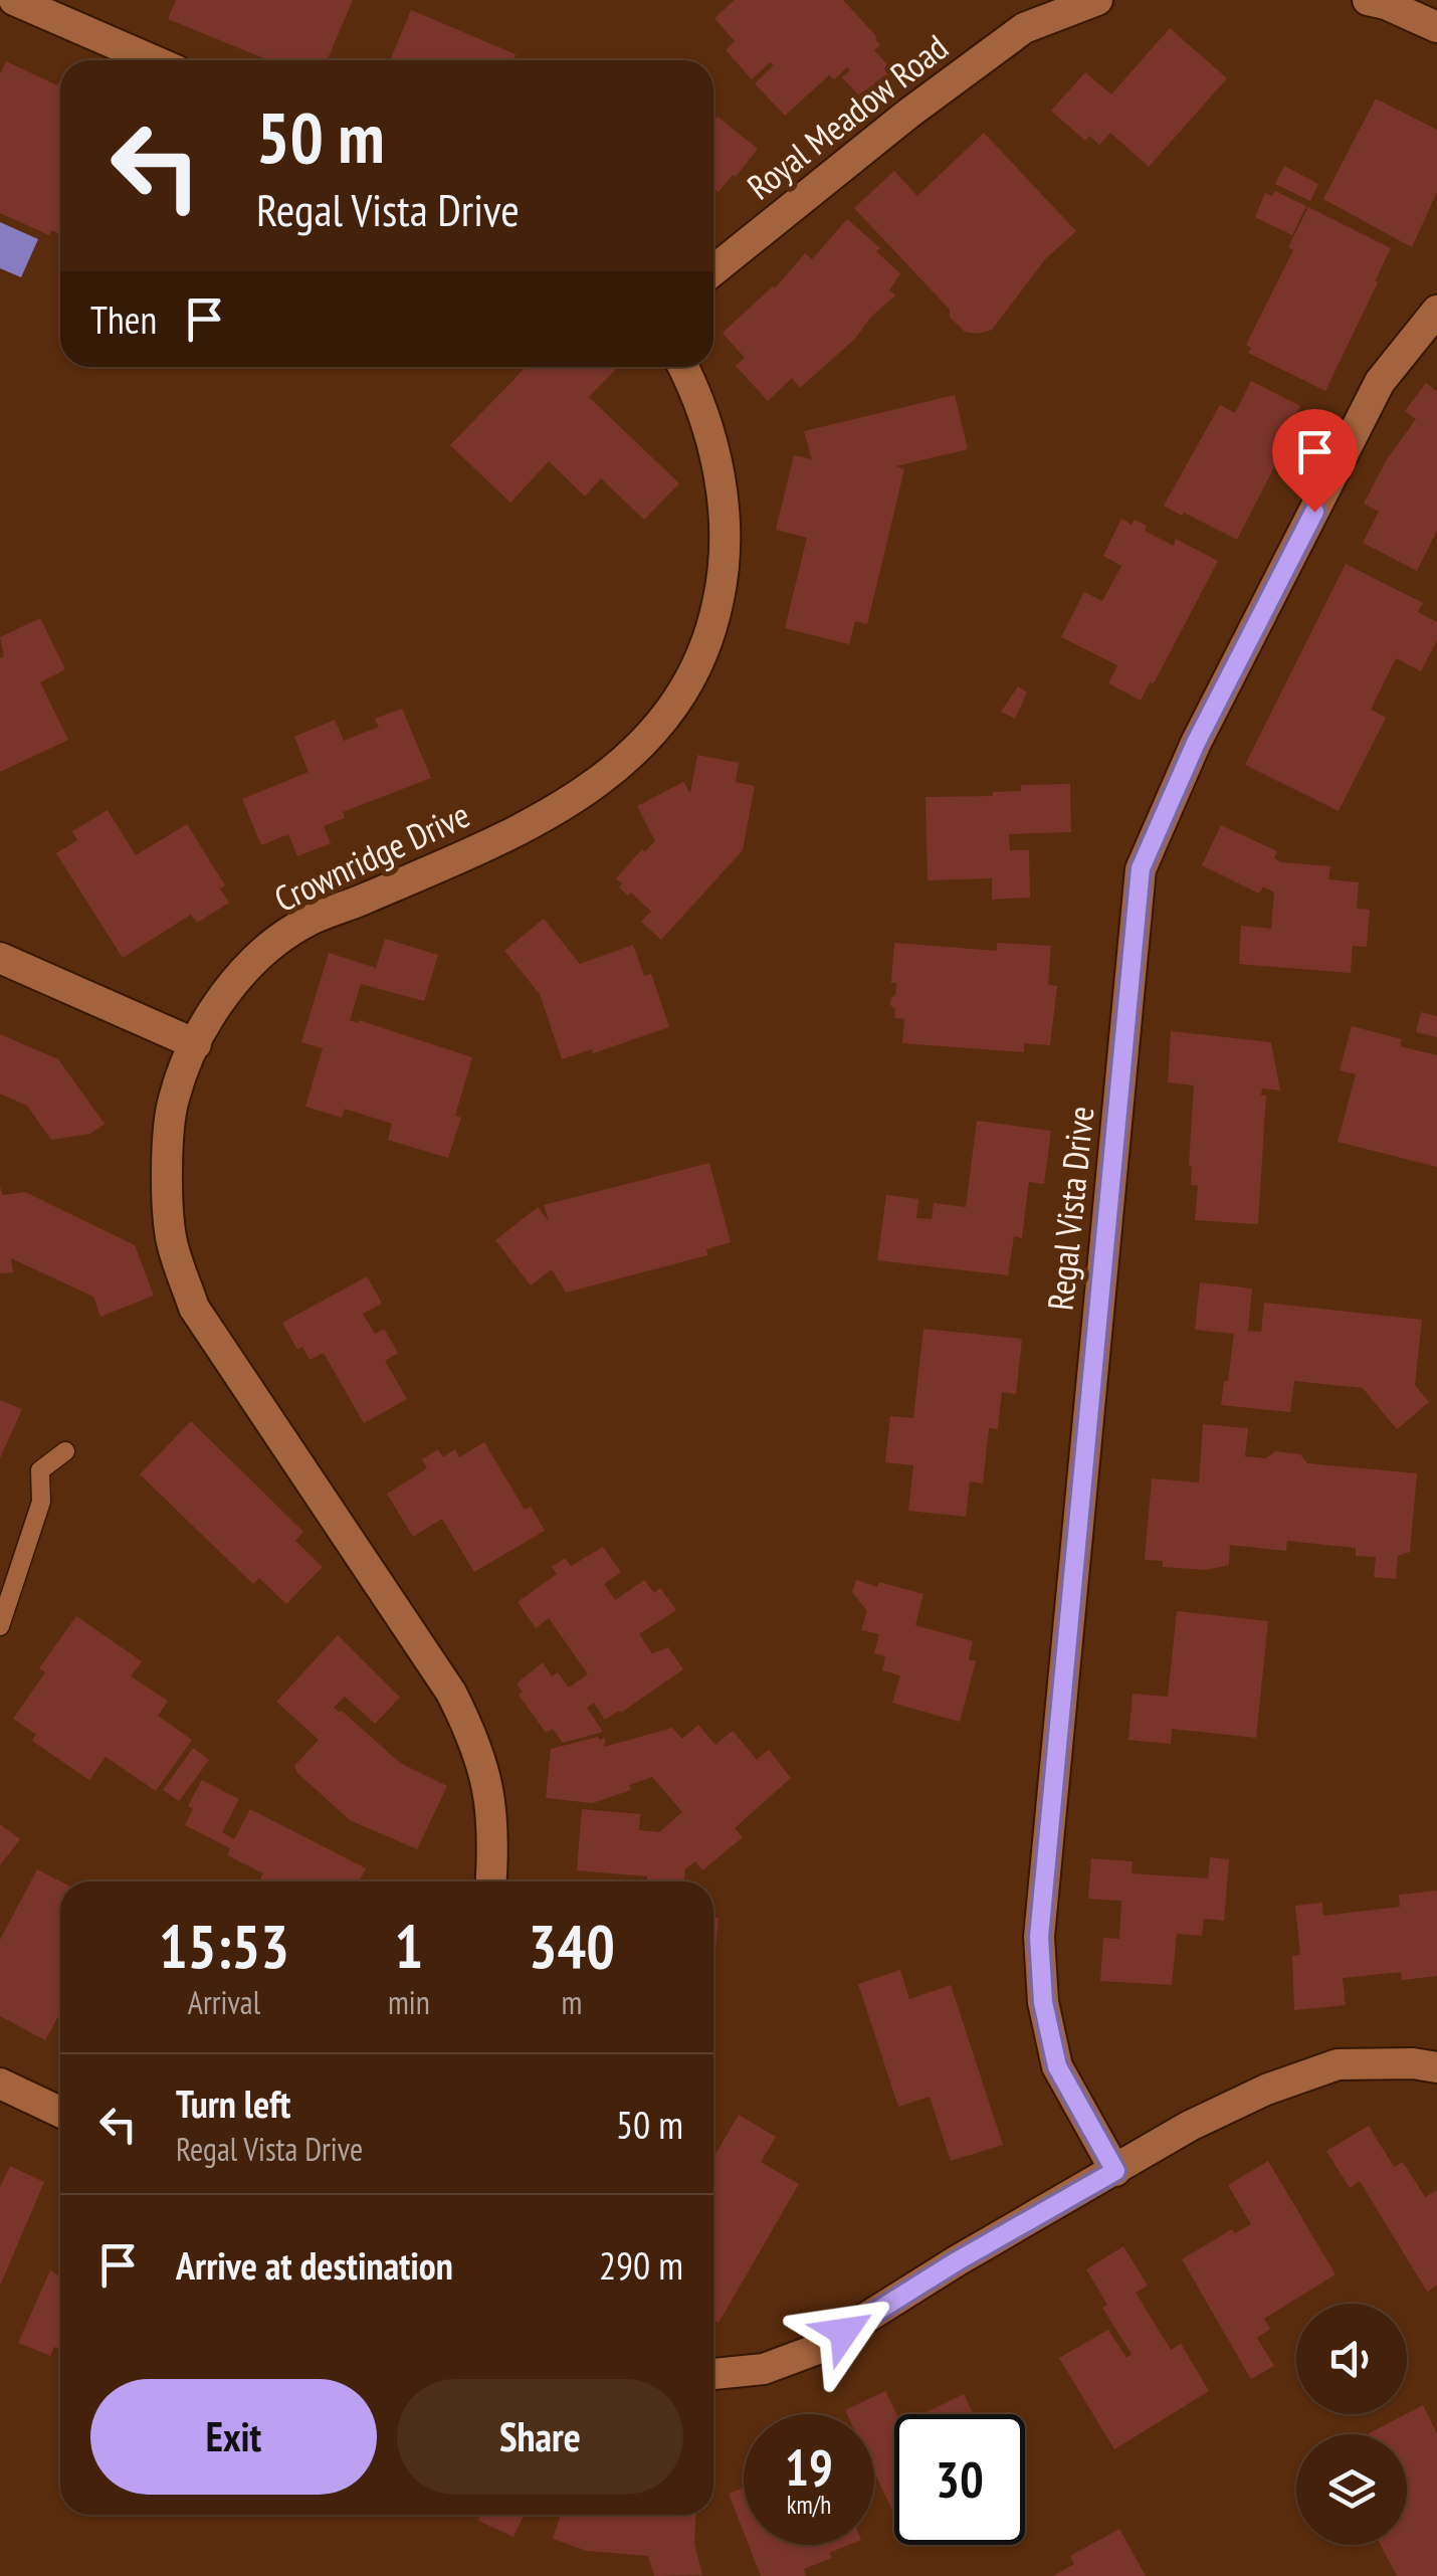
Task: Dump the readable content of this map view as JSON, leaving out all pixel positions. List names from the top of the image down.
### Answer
{
  "streets": {
    "street": ["Royal Meadow Road", "Crownridge Drive", "Regal Vista Drive"]
  },
  "page": {
    "turn": ["50 m", "Regal Vista Drive"],
    "then": "Then",
    "eta": [
      "15:53",
      "Arrival",
      "1",
      "min",
      "340",
      "m"
    ],
    "list": [
      {
        "name": "Turn left",
        "note": "Regal Vista Drive",
        "value": "50 m"
      },
      {
        "name": "Arrive at destination",
        "value": "290 m"
      }
    ],
    "buttons": ["Exit", "Share"],
    "speed": "19 km/h",
    "limit": "30"
  }
}
